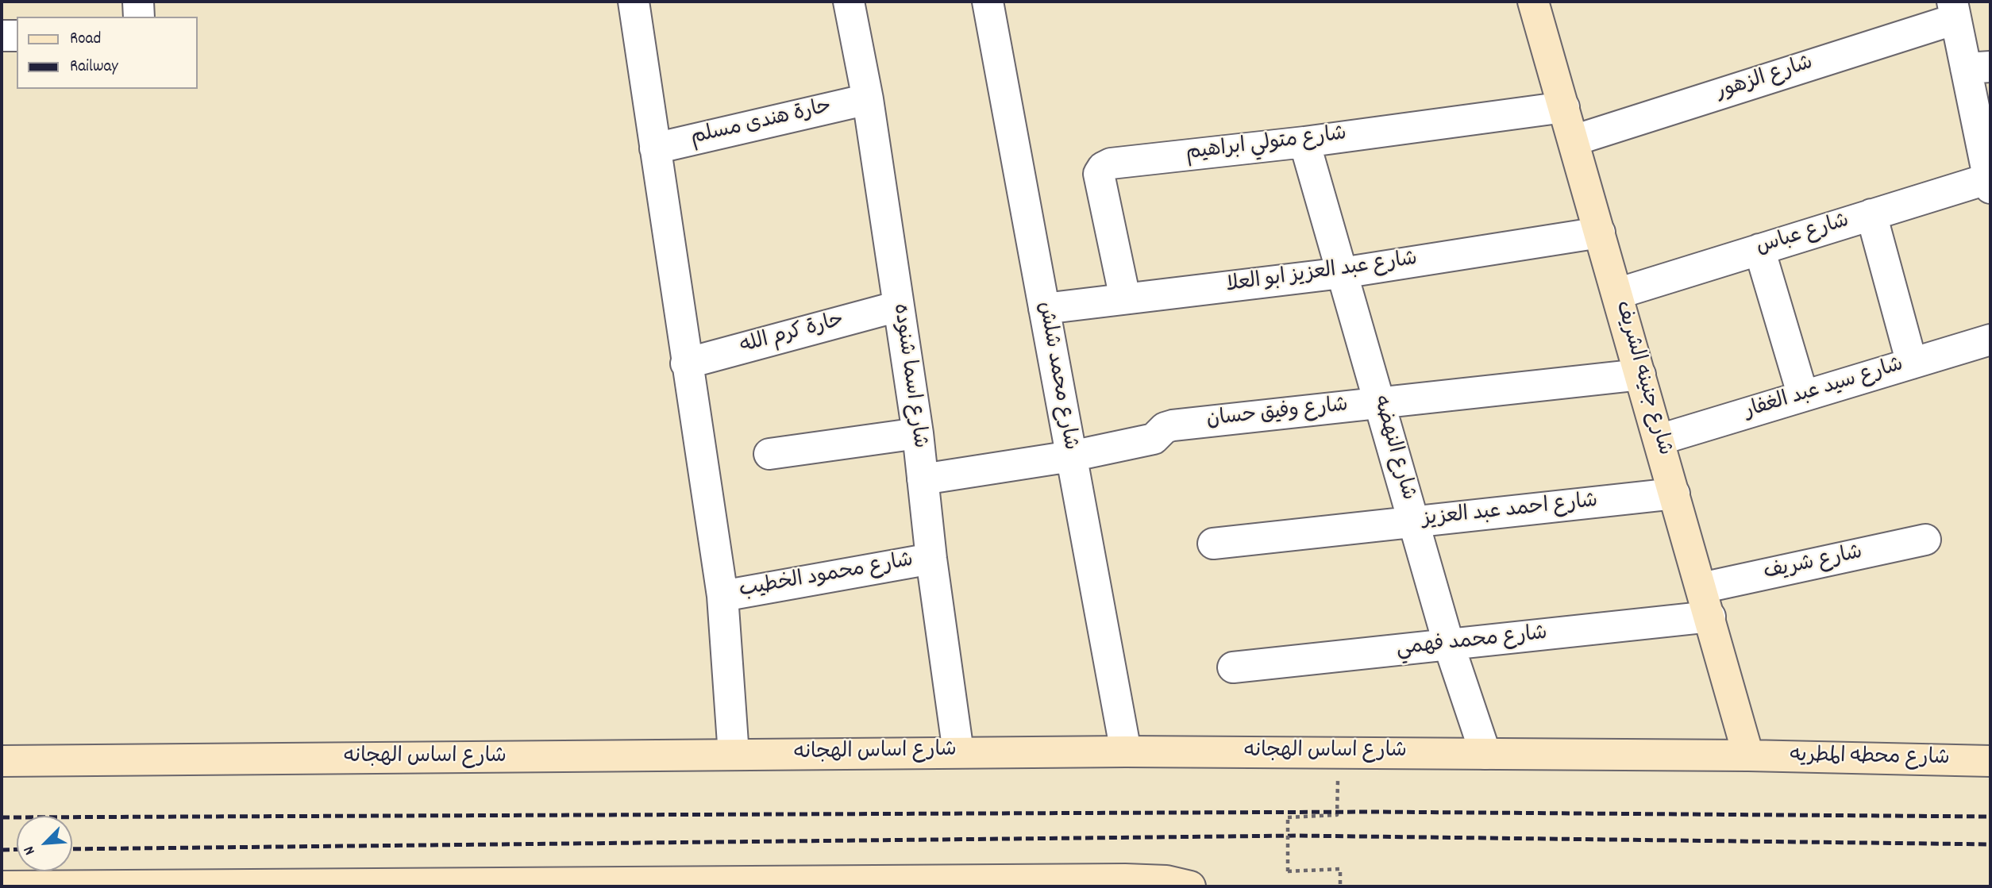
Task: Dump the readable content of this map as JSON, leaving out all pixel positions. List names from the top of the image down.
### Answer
{
  "streets": {
    "street": [
      "شارع الزهور",
      "حارة هندى مسلم",
      "شارع متولي ابراهيم",
      "شارع عباس",
      "شارع عبد العزيز ابو العلا",
      "حارة كرم الله",
      "شارع اسما شنوده",
      "شارع محمد شلش",
      "شارع جنينه الشريف",
      "شارع سيد عبد الغفار",
      "شارع وفيق حسان",
      "شارع النهضه",
      "شارع احمد عبد العزيز",
      "شارع شريف",
      "شارع محمود الخطيب",
      "شارع محمد فهمي",
      "شارع اساس الهجانه",
      "شارع محطه المطريه"
    ]
  },
  "crossings": [
    ["شارع الزهور", "شارع جنينه الشريف"],
    ["حارة هندى مسلم", "شارع اسما شنوده"],
    ["شارع متولي ابراهيم", "شارع عبد العزيز ابو العلا"],
    ["شارع متولي ابراهيم", "شارع جنينه الشريف"],
    ["شارع متولي ابراهيم", "شارع النهضه"],
    ["شارع عباس", "شارع جنينه الشريف"],
    ["شارع عبد العزيز ابو العلا", "شارع محمد شلش"],
    ["شارع عبد العزيز ابو العلا", "شارع جنينه الشريف"],
    ["شارع عبد العزيز ابو العلا", "شارع النهضه"],
    ["حارة كرم الله", "شارع اسما شنوده"],
    ["شارع اسما شنوده", "شارع وفيق حسان"],
    ["شارع اسما شنوده", "شارع محمود الخطيب"],
    ["شارع اسما شنوده", "شارع اساس الهجانه"],
    ["شارع محمد شلش", "شارع وفيق حسان"],
    ["شارع محمد شلش", "شارع اساس الهجانه"],
    ["شارع جنينه الشريف", "شارع سيد عبد الغفار"],
    ["شارع جنينه الشريف", "شارع وفيق حسان"],
    ["شارع جنينه الشريف", "شارع احمد عبد العزيز"],
    ["شارع جنينه الشريف", "شارع شريف"],
    ["شارع جنينه الشريف", "شارع محمد فهمي"],
    ["شارع جنينه الشريف", "شارع اساس الهجانه"],
    ["شارع جنينه الشريف", "شارع محطه المطريه"],
    ["شارع وفيق حسان", "شارع النهضه"],
    ["شارع النهضه", "شارع احمد عبد العزيز"],
    ["شارع النهضه", "شارع محمد فهمي"],
    ["شارع النهضه", "شارع اساس الهجانه"],
    ["شارع اساس الهجانه", "شارع محطه المطريه"]
  ],
  "legend": ["Road", "Railway"],
  "north": "bottom left"
}
